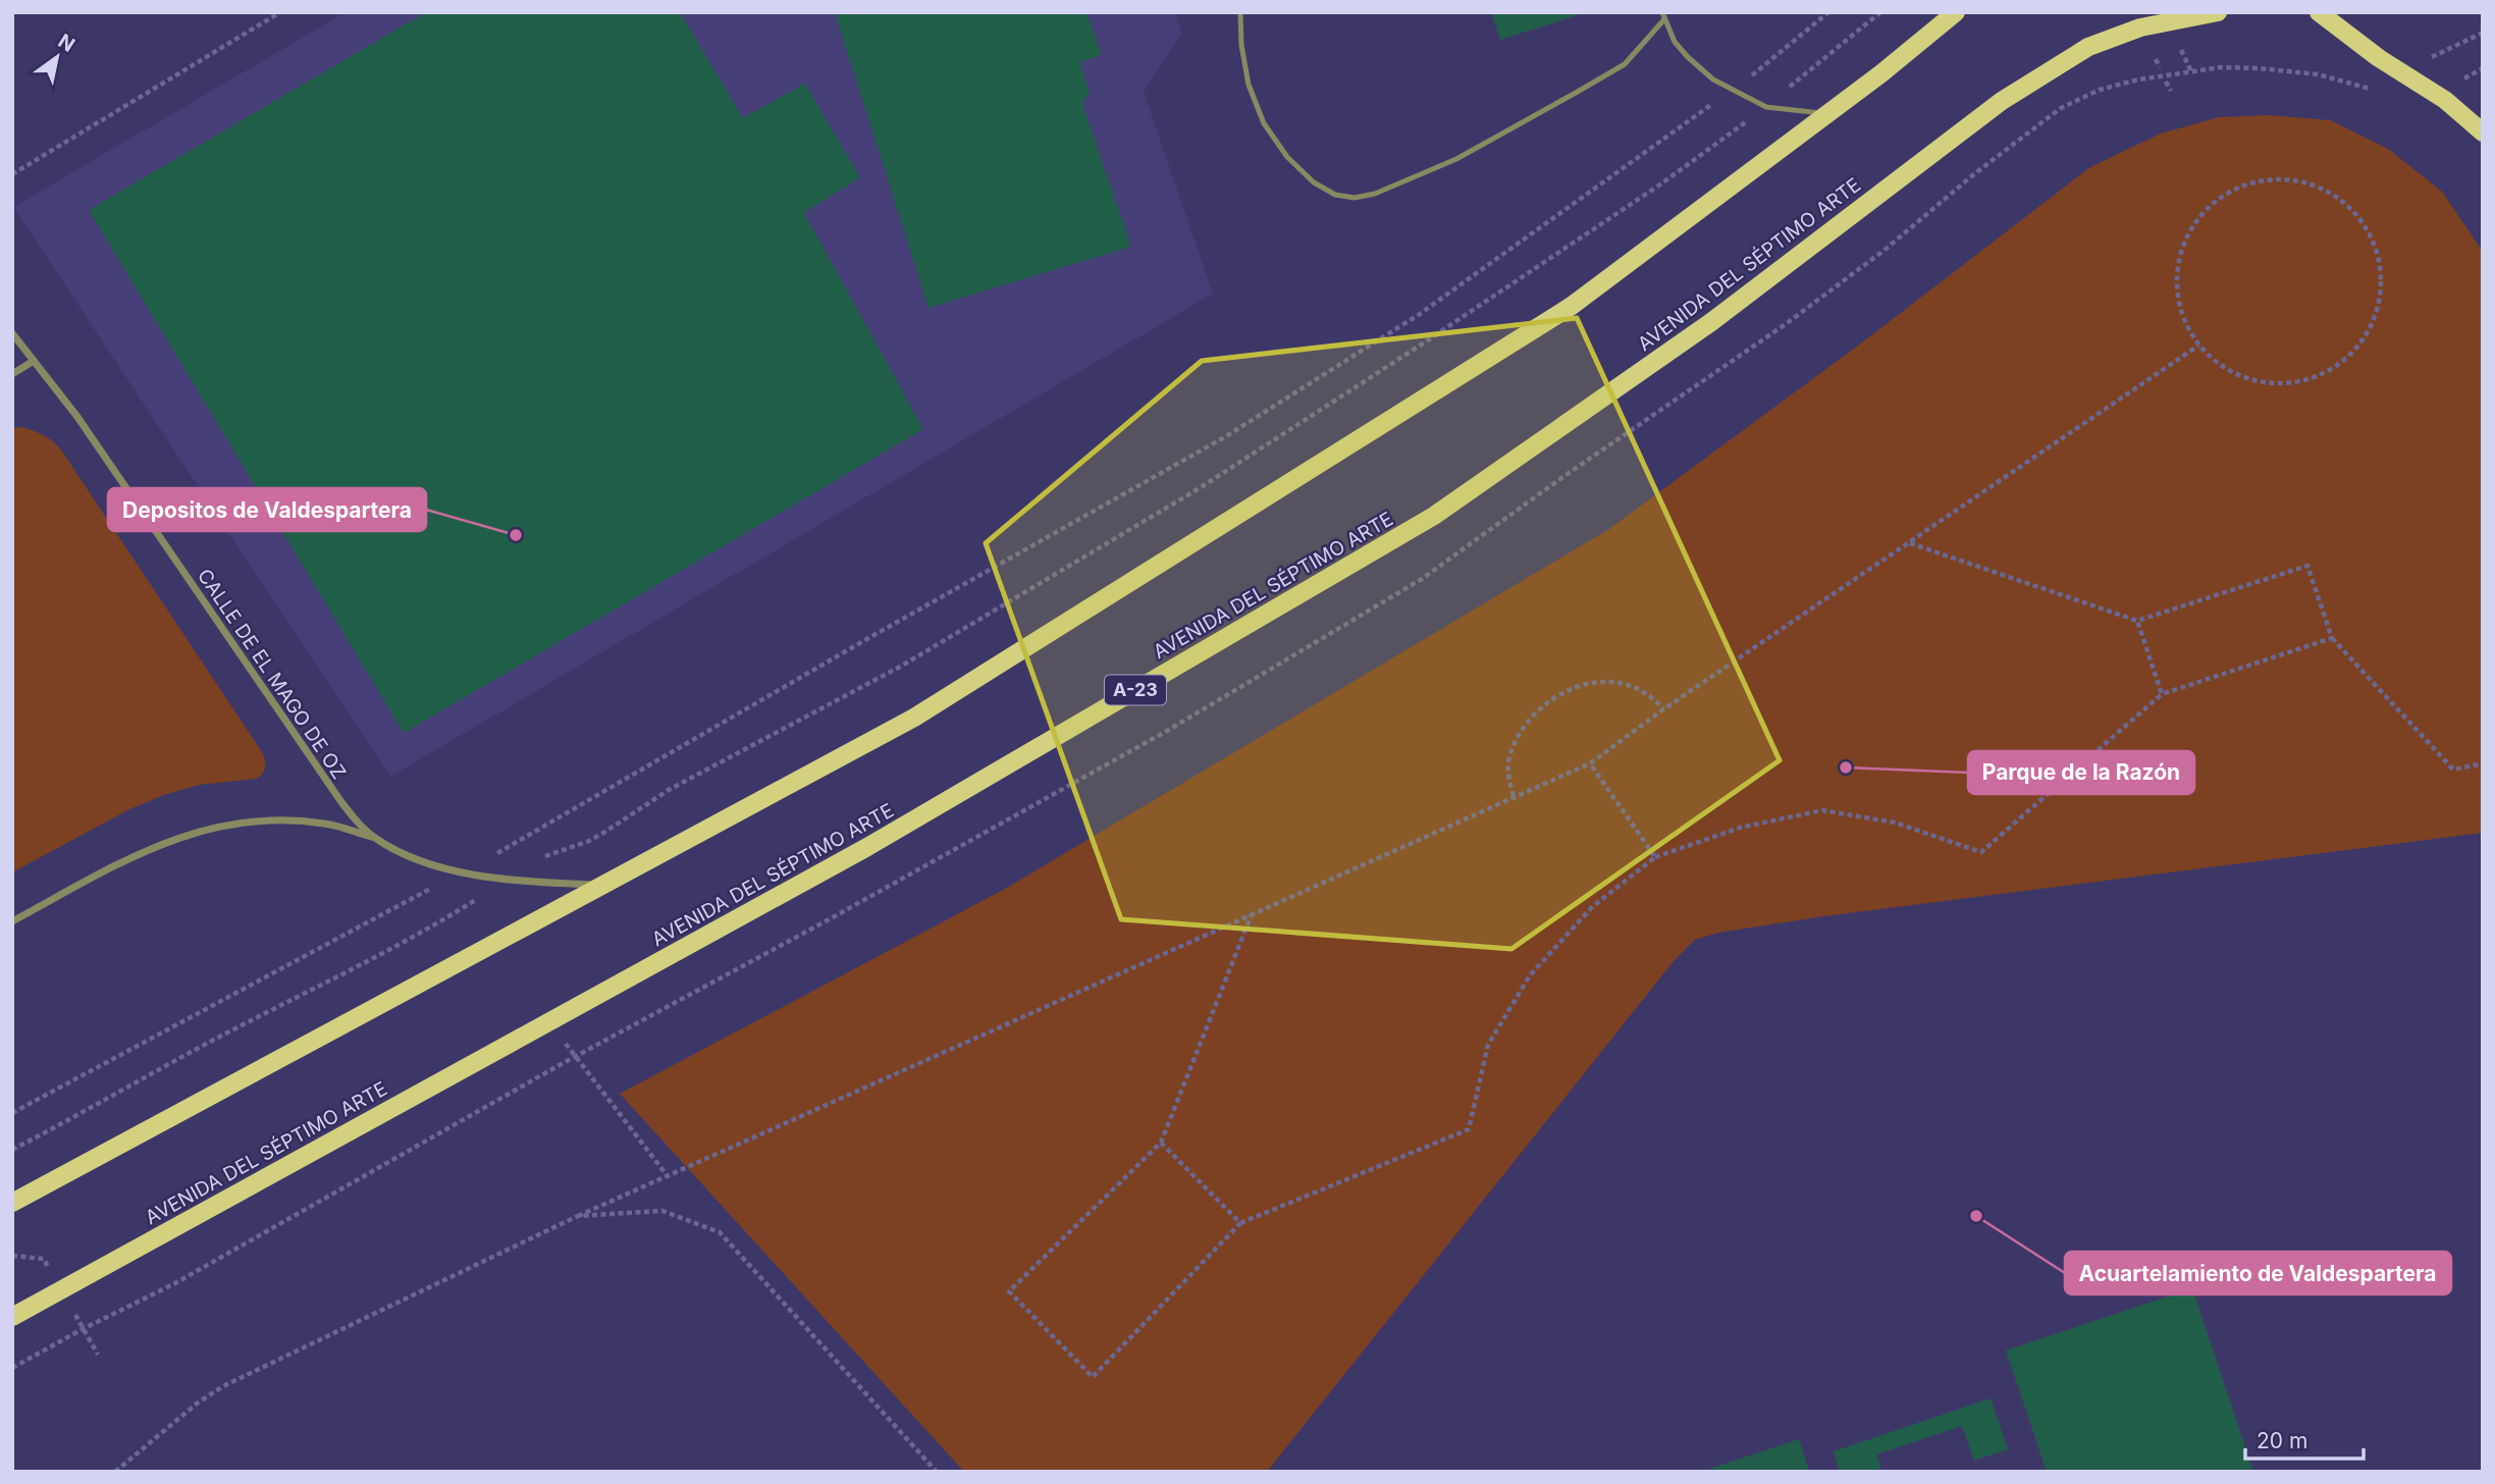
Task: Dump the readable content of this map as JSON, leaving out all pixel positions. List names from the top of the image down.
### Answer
{
  "streets": {
    "main road": ["AVENIDA DEL SÉPTIMO ARTE", "A-23"],
    "street": ["CALLE DE EL MAGO DE OZ"]
  },
  "places": ["Depositos de Valdespartera", "Parque de la Razón", "Acuartelamiento de Valdespartera"],
  "scale_bar": "20 m",
  "north": "top right"
}
